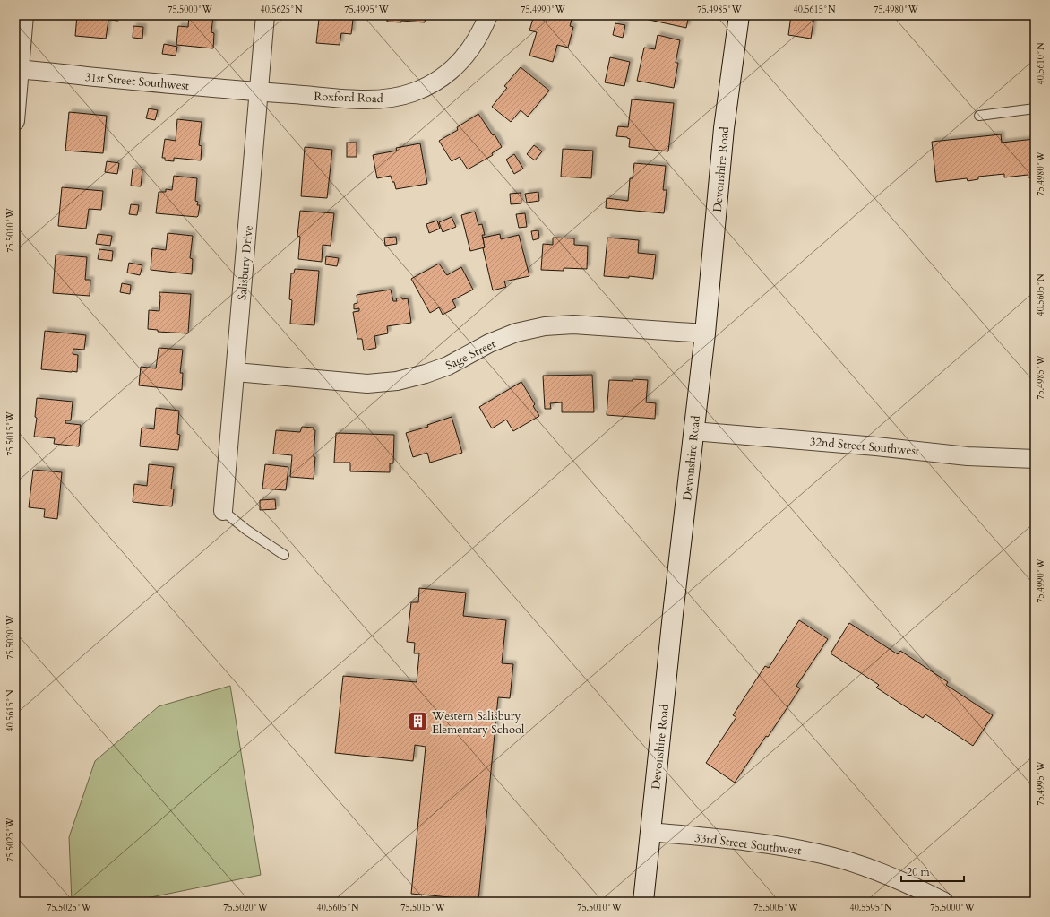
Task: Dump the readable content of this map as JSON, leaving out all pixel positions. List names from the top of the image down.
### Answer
{
  "streets": {
    "street": [
      "31st Street Southwest",
      "Roxford Road",
      "Devonshire Road",
      "Salisbury Drive",
      "Sage Street",
      "32nd Street Southwest",
      "33rd Street Southwest"
    ]
  },
  "crossings": [
    ["31st Street Southwest", "Roxford Road"],
    ["31st Street Southwest", "Salisbury Drive"],
    ["Roxford Road", "Salisbury Drive"],
    ["Devonshire Road", "Sage Street"],
    ["Devonshire Road", "32nd Street Southwest"],
    ["Devonshire Road", "33rd Street Southwest"],
    ["Salisbury Drive", "Sage Street"]
  ],
  "places": {
    "building": ["Western Salisbury Elementary School"]
  },
  "scale_bar": "20 m",
  "coordinates": [
    "75.5000°W",
    "40.5625°N",
    "75.4995°W",
    "75.4990°W",
    "75.4985°W",
    "40.5615°N",
    "75.4980°W",
    "40.5610°N",
    "75.5010°W",
    "40.5605°N",
    "75.5015°W",
    "75.5020°W",
    "75.5025°W",
    "75.5005°W",
    "40.5595°N"
  ]
}
